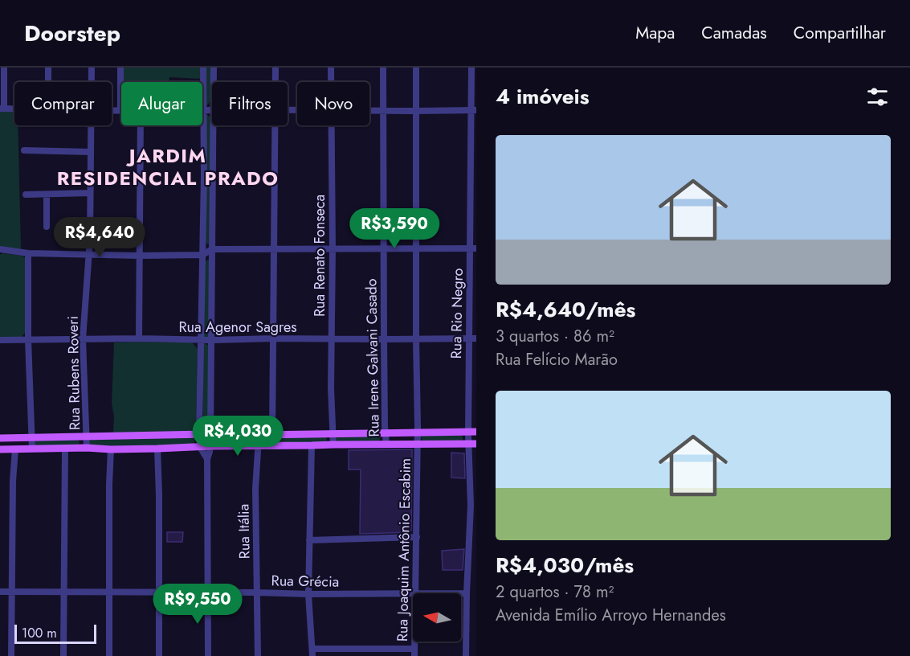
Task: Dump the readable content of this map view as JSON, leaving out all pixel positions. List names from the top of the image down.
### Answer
{
  "streets": {
    "street": [
      "Rua Renato Fonseca",
      "Rua Rio Negro",
      "Rua Agenor Sagres",
      "Rua Irene Galvani Casado",
      "Rua Rubens Roveri",
      "Rua Itália",
      "Rua Joaquim Antônio Escabim",
      "Rua Grécia"
    ]
  },
  "crossings": [
    ["Rua Renato Fonseca", "Rua Agenor Sagres"],
    ["Rua Rio Negro", "Rua Agenor Sagres"],
    ["Rua Rio Negro", "Rua Grécia"],
    ["Rua Agenor Sagres", "Rua Irene Galvani Casado"],
    ["Rua Agenor Sagres", "Rua Rubens Roveri"],
    ["Rua Agenor Sagres", "Rua Joaquim Antônio Escabim"],
    ["Rua Itália", "Rua Grécia"]
  ],
  "districts": ["JARDIM RESIDENCIAL PRADO"],
  "scale_bar": "100 m",
  "north": "left",
  "page": {
    "header": "Doorstep",
    "nav": ["Mapa", "Camadas", "Compartilhar"],
    "heading": "4 imóveis",
    "chip": [
      "Comprar",
      "Alugar",
      "Filtros",
      "Novo"
    ],
    "list": [
      {
        "name": "R$4,640/mês",
        "note": "3 quartos · 86 m² · Rua Felício Marão"
      },
      {
        "name": "R$4,030/mês",
        "note": "2 quartos · 78 m² · Avenida Emílio Arroyo Hernandes"
      }
    ],
    "price": [
      "R$3,590",
      "R$4,640",
      "R$4,030",
      "R$9,550"
    ],
    "scale": "100 m"
  }
}
